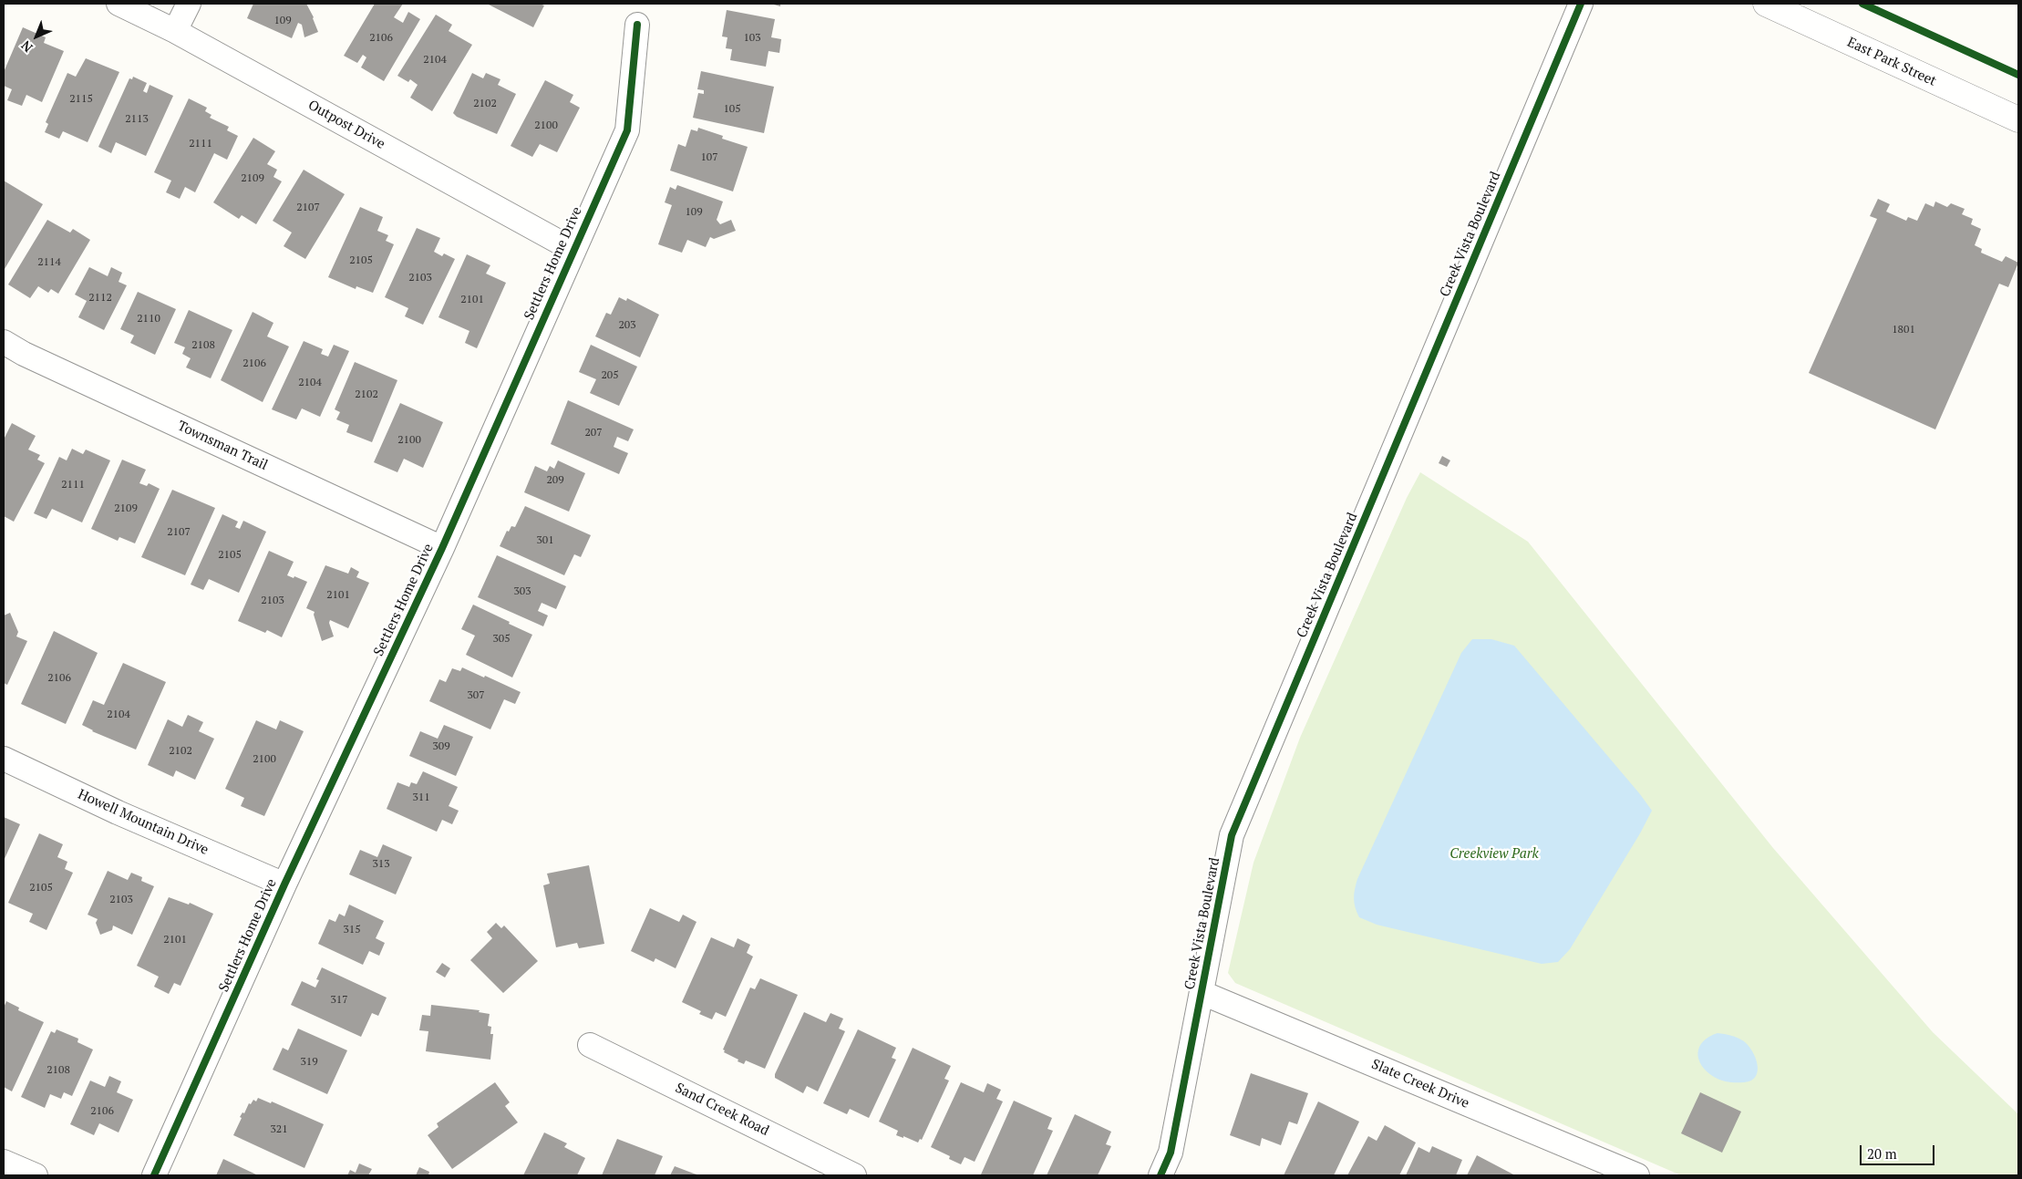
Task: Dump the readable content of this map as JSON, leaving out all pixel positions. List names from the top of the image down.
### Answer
{
  "streets": {
    "street": [
      "East Park Street",
      "Outpost Drive",
      "Creek Vista Boulevard",
      "Settlers Home Drive",
      "Townsman Trail",
      "Howell Mountain Drive",
      "Slate Creek Drive",
      "Sand Creek Road"
    ]
  },
  "crossings": [
    ["Outpost Drive", "Settlers Home Drive"],
    ["Creek Vista Boulevard", "Slate Creek Drive"],
    ["Settlers Home Drive", "Townsman Trail"],
    ["Settlers Home Drive", "Howell Mountain Drive"]
  ],
  "parks": ["Creekview Park"],
  "house_numbers": [
    "109",
    "2106",
    "103",
    "2104",
    "2115",
    "2102",
    "105",
    "2113",
    "2100",
    "2111",
    "107",
    "2109",
    "2107",
    "109",
    "2105",
    "2114",
    "2103",
    "2112",
    "2101",
    "2110",
    "203",
    "1801",
    "2108",
    "2106",
    "205",
    "2104",
    "2102",
    "207",
    "2100",
    "209",
    "2111",
    "2109",
    "2107",
    "301",
    "2105",
    "303",
    "2101",
    "2103",
    "305",
    "2106",
    "307",
    "2104",
    "309",
    "2102",
    "2100",
    "311",
    "313",
    "2105",
    "2103",
    "315",
    "2101",
    "317",
    "319",
    "2108",
    "2106",
    "321"
  ],
  "scale_bar": "20 m",
  "north": "bottom left"
}
